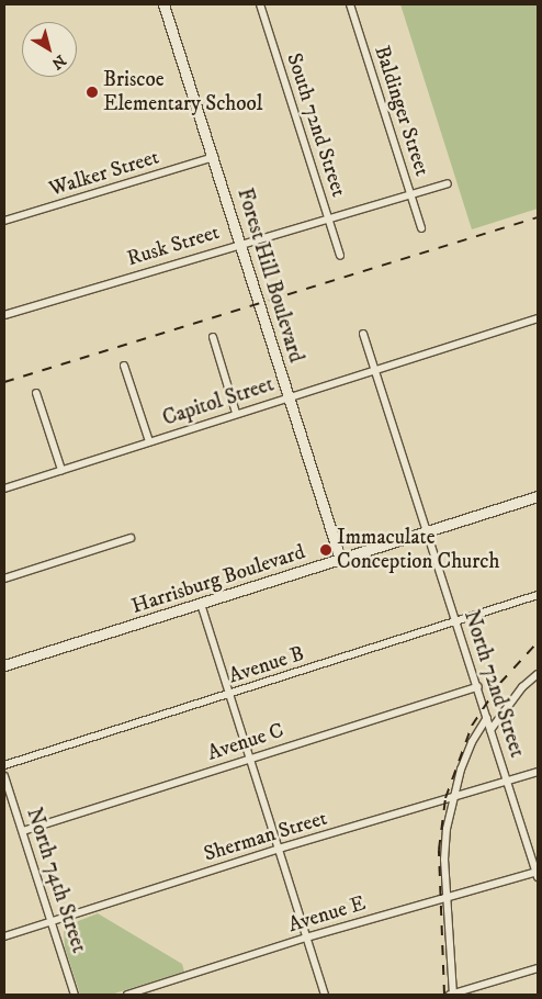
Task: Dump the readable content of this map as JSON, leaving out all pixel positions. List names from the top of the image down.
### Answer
{
  "streets": {
    "street": [
      "Baldinger Street",
      "South 72nd Street",
      "Walker Street",
      "Rusk Street",
      "Forest Hill Boulevard",
      "Capitol Street",
      "Harrisburg Boulevard",
      "Avenue B",
      "North 72nd Street",
      "Avenue C",
      "Sherman Street",
      "North 74th Street",
      "Avenue E"
    ]
  },
  "crossings": [
    ["Baldinger Street", "Rusk Street"],
    ["South 72nd Street", "Rusk Street"],
    ["Walker Street", "Forest Hill Boulevard"],
    ["Rusk Street", "Forest Hill Boulevard"],
    ["Forest Hill Boulevard", "Capitol Street"],
    ["Forest Hill Boulevard", "Harrisburg Boulevard"],
    ["Harrisburg Boulevard", "North 72nd Street"],
    ["Avenue B", "North 72nd Street"],
    ["North 72nd Street", "Avenue C"],
    ["North 72nd Street", "Sherman Street"],
    ["North 72nd Street", "Avenue E"],
    ["Avenue C", "North 74th Street"],
    ["Sherman Street", "North 74th Street"]
  ],
  "places": ["Briscoe Elementary School", "Immaculate Conception Church"],
  "north": "bottom right"
}
